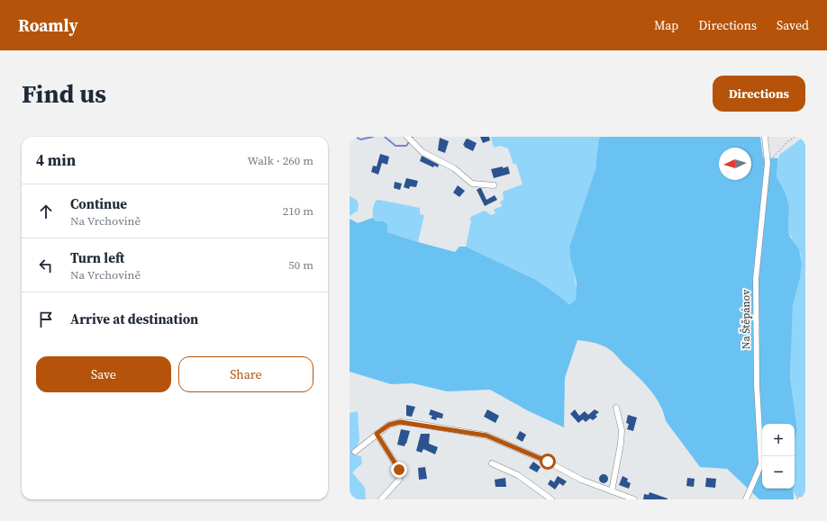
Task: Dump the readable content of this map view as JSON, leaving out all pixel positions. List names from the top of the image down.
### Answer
{
  "streets": {
    "street": ["Na Štěpánov"]
  },
  "north": "left",
  "page": {
    "header": "Roamly",
    "nav": ["Map", "Directions", "Saved"],
    "buttons": [
      "Directions",
      ["Save", "Share"]
    ],
    "title": "Find us",
    "heading": ["4 min", "Walk · 260 m"],
    "list": [
      ["Continue", "Na Vrchovině", "210 m"],
      ["Turn left", "Na Vrchovině", "50 m"],
      "Arrive at destination"
    ],
    "map_buttons": ["+", "−"]
  }
}
